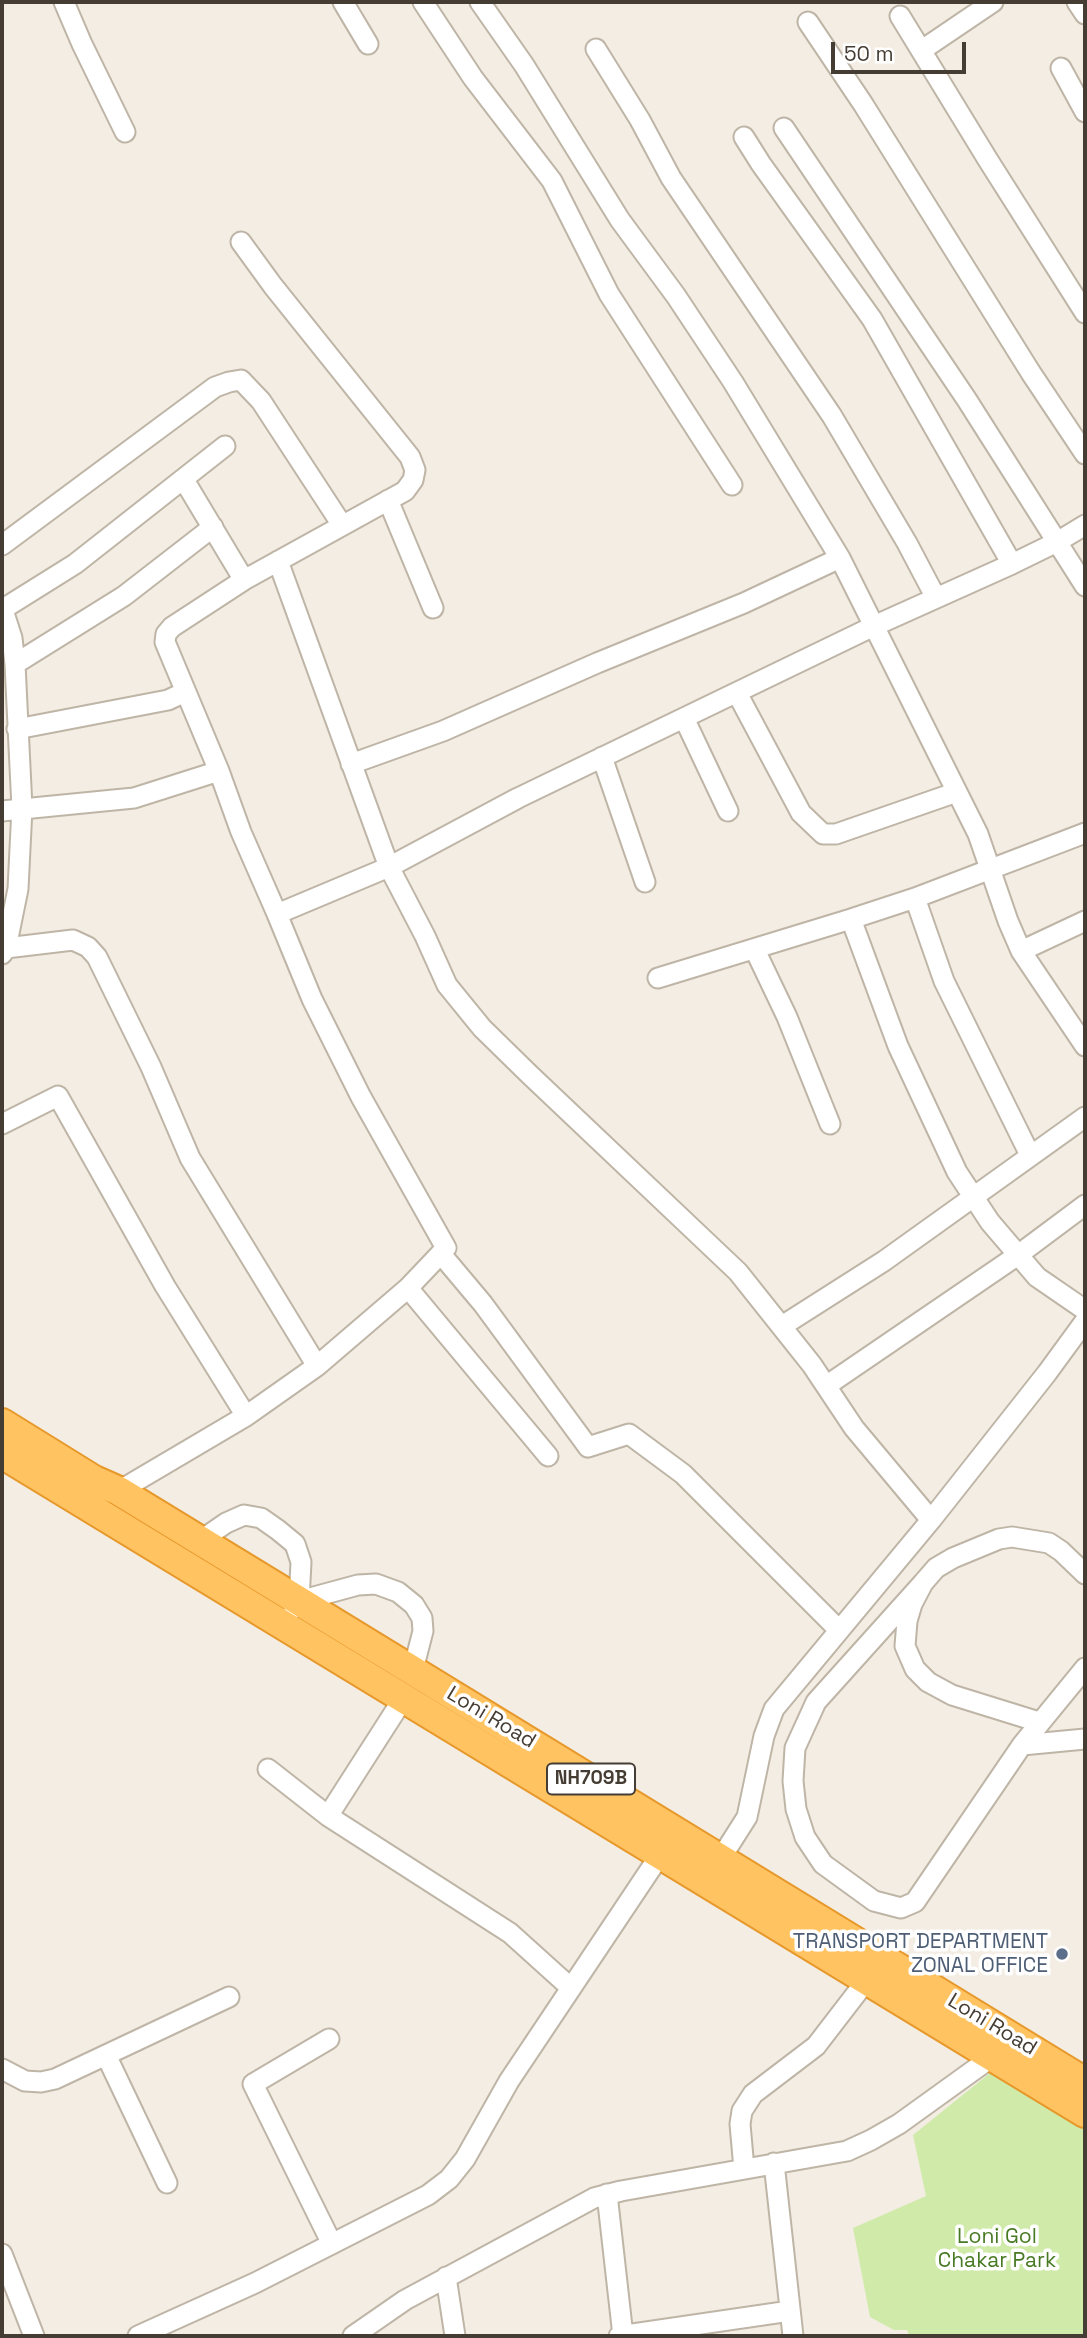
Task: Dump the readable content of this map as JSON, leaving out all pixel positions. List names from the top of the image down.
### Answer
{
  "streets": {
    "highway": ["Loni Road", "NH709B"]
  },
  "parks": ["Loni Gol Chakar Park"],
  "places": ["TRANSPORT DEPARTMENT ZONAL OFFICE"],
  "scale_bar": "50 m"
}
